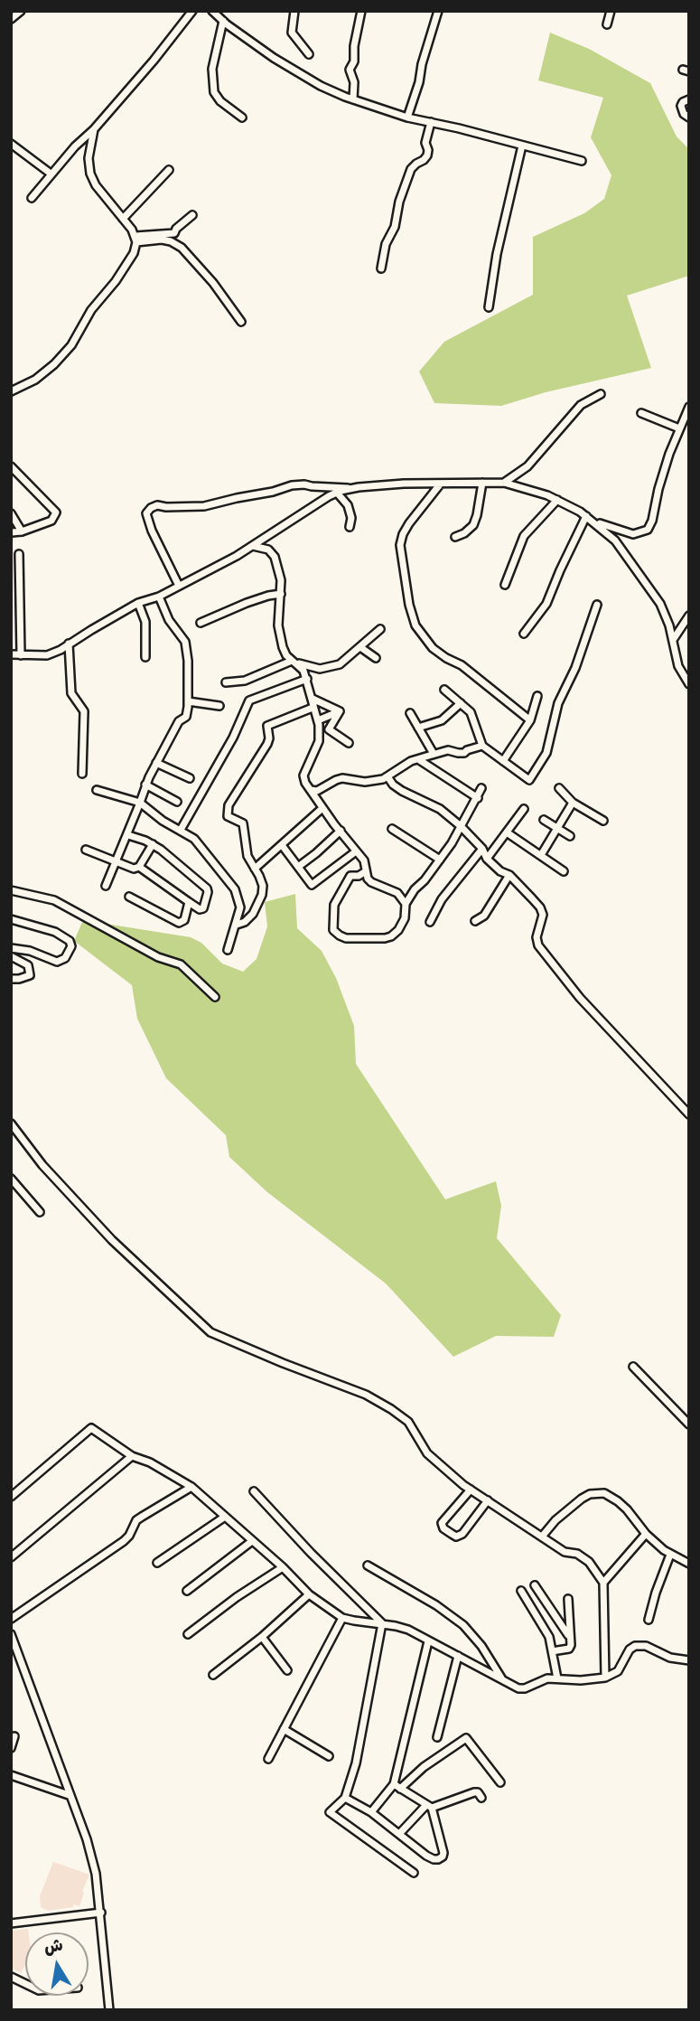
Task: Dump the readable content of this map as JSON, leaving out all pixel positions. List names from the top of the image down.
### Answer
{
  "north": "top"
}
